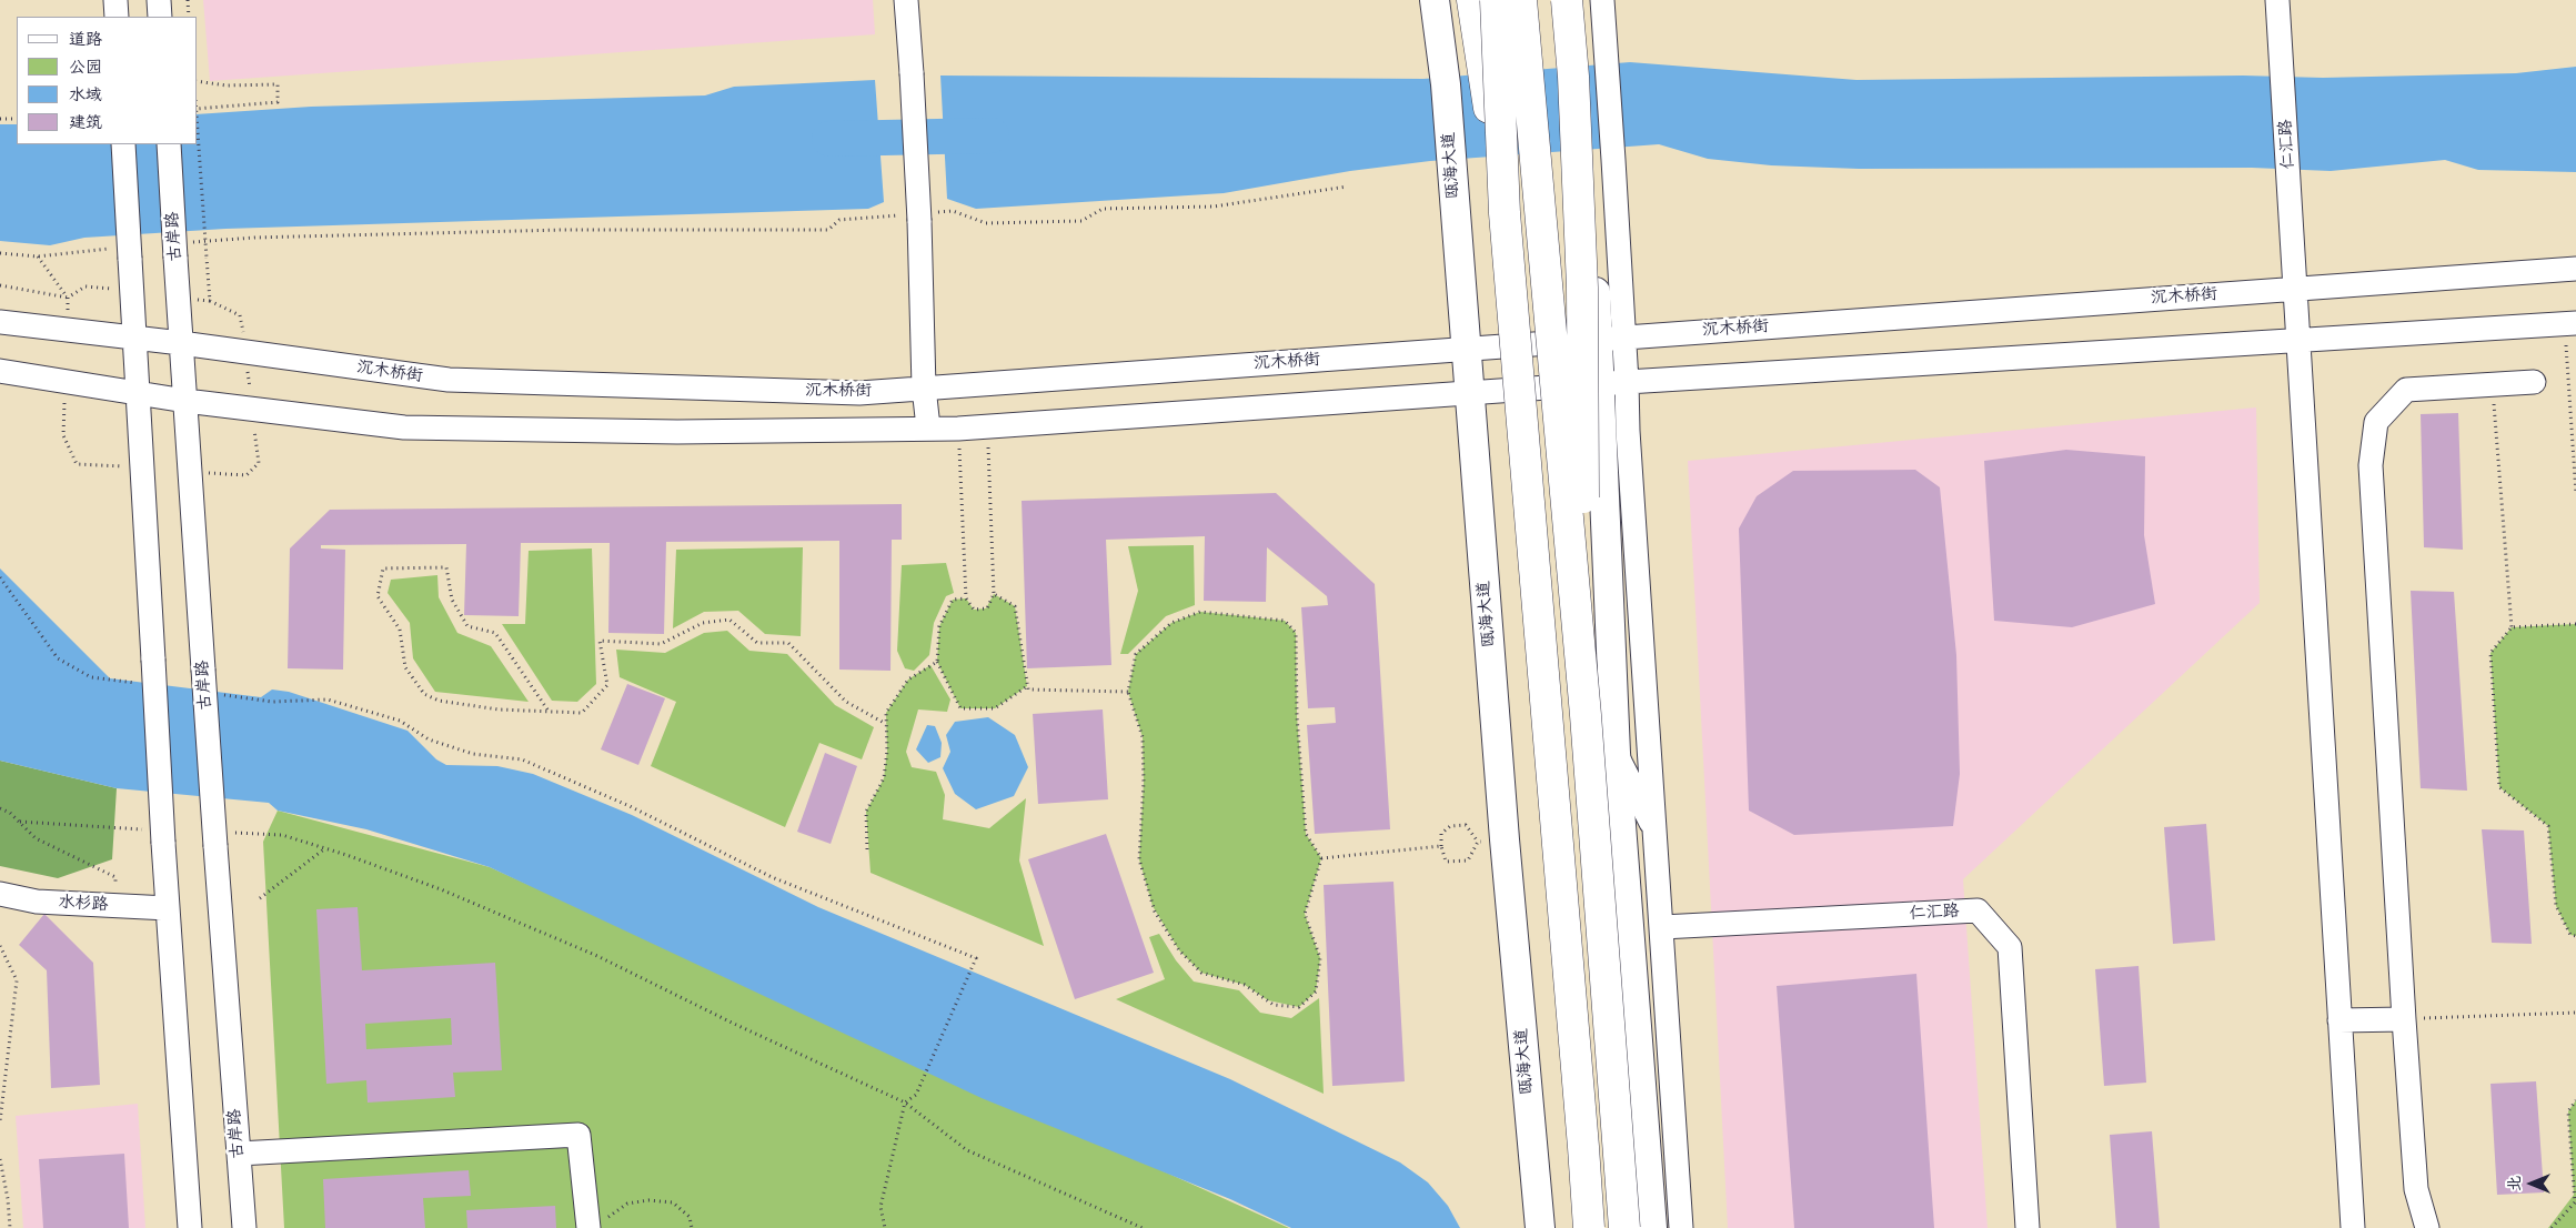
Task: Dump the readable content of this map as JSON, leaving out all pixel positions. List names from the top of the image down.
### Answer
{
  "streets": {
    "main road": ["瓯海大道"],
    "street": [
      "仁汇路",
      "古岸路",
      "沉木桥街",
      "水杉路"
    ]
  },
  "crossings": [
    ["仁汇路", "沉木桥街"],
    ["瓯海大道", "沉木桥街"],
    ["古岸路", "沉木桥街"]
  ],
  "legend": [
    "道路",
    "公园",
    "水域",
    "建筑"
  ],
  "north": "left"
}
